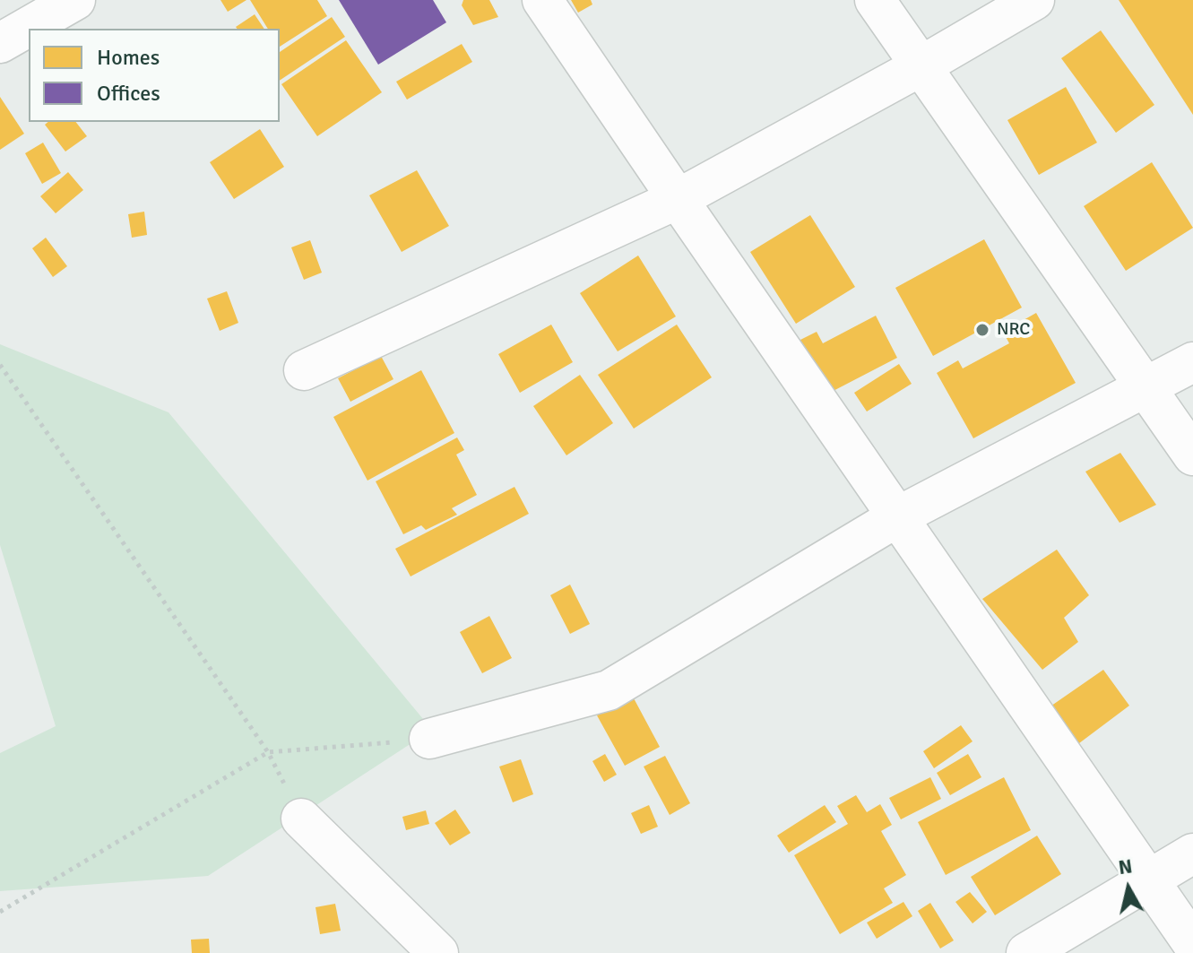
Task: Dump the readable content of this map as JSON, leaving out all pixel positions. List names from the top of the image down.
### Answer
{
  "places": ["NRC"],
  "legend": ["Homes", "Offices"],
  "north": "top"
}
